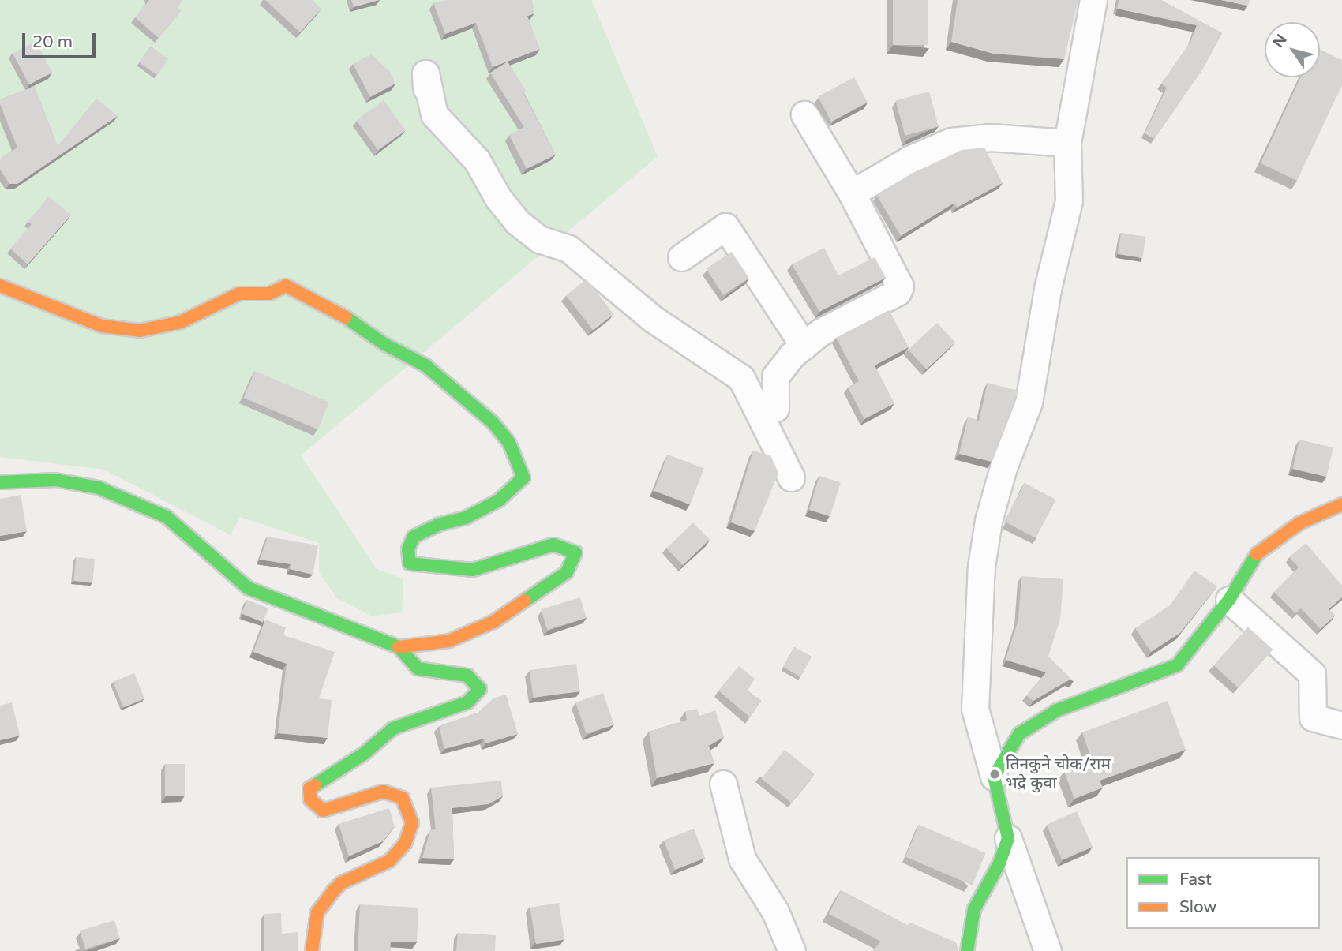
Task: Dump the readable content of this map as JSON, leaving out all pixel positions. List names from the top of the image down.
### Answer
{
  "places": ["तिनकुने चोक/राम भद्रे कुवा"],
  "legend": ["Fast", "Slow"],
  "scale_bar": "20 m",
  "north": "top left"
}
